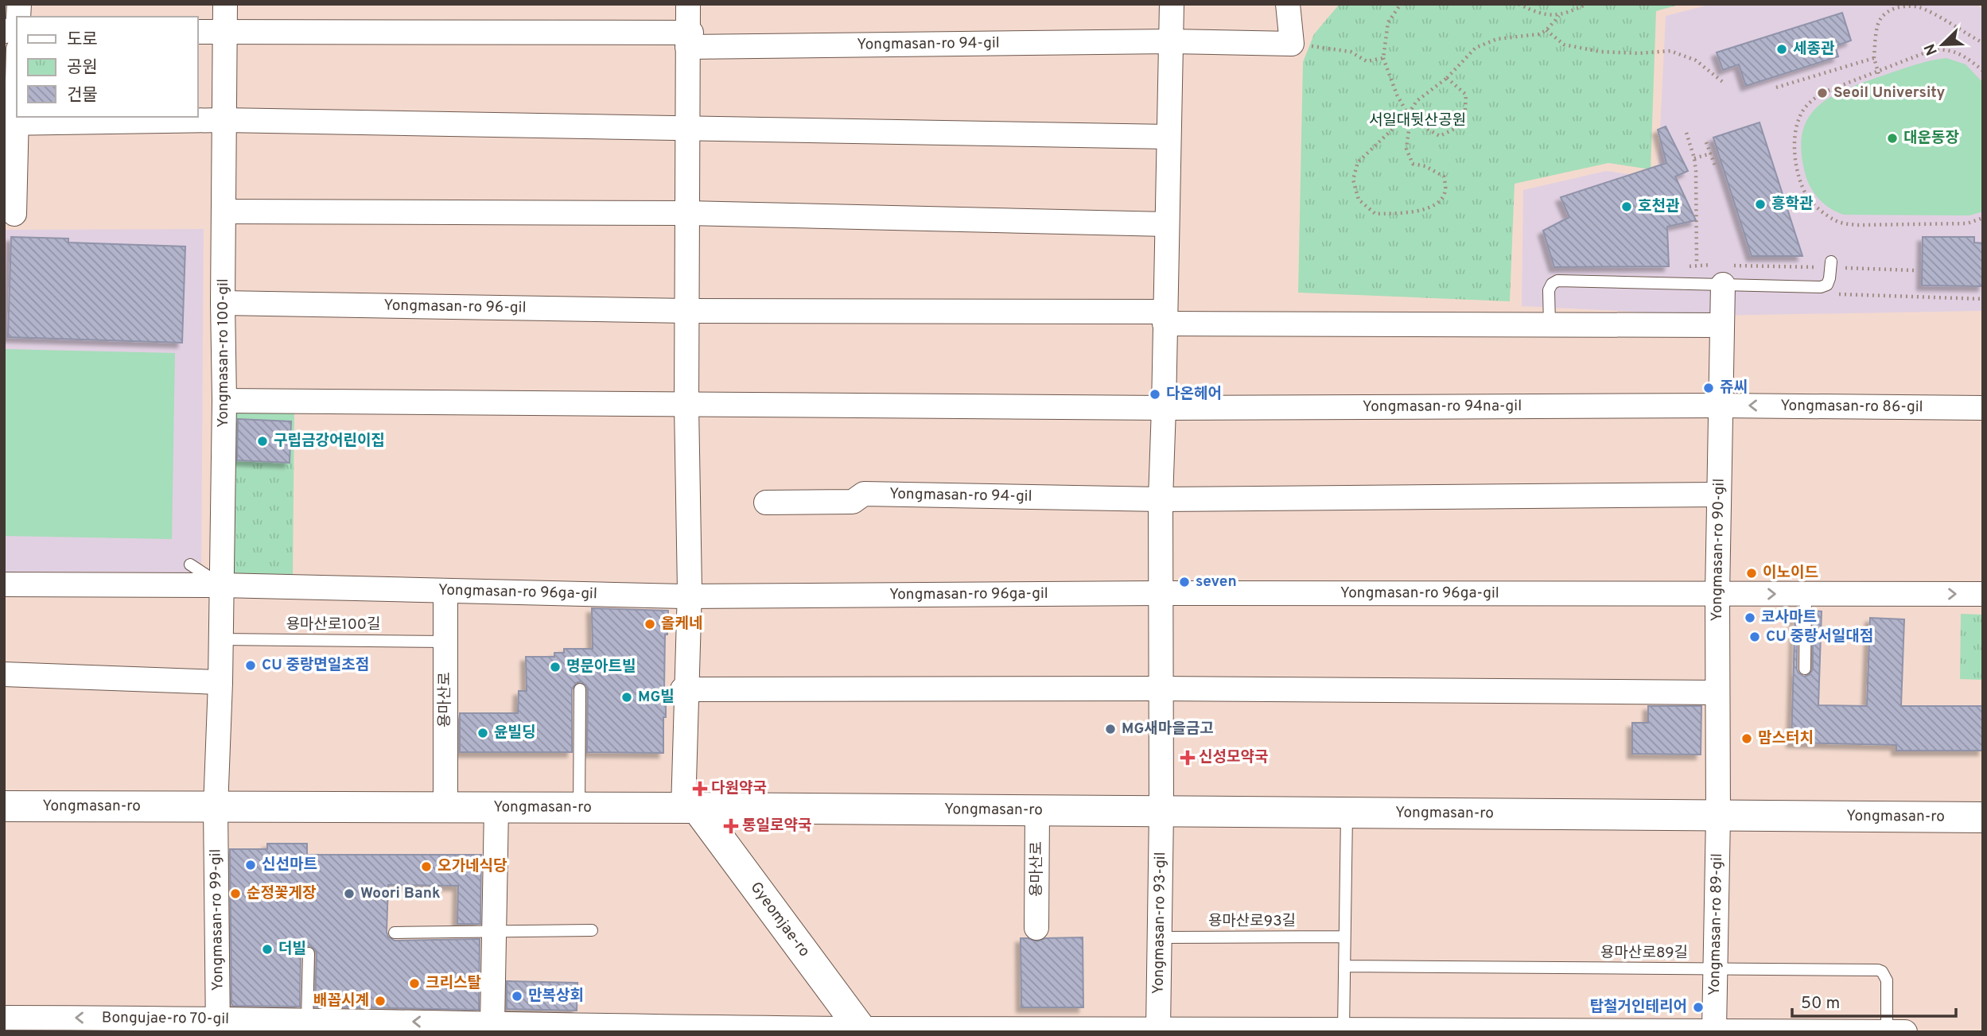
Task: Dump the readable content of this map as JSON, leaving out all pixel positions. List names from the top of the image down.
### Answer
{
  "streets": {
    "main road": ["Yongmasan-ro", "Gyeomjae-ro"],
    "street": [
      "Yongmasan-ro 94-gil",
      "Yongmasan-ro 96-gil",
      "Yongmasan-ro 100-gil",
      "Yongmasan-ro 86-gil",
      "Yongmasan-ro 94na-gil",
      "Yongmasan-ro 90-gil",
      "Yongmasan-ro 96ga-gil",
      "용마산로",
      "Yongmasan-ro 99-gil",
      "Yongmasan-ro 93-gil",
      "Yongmasan-ro 89-gil",
      "Bongujae-ro 70-gil"
    ],
    "lane": ["용마산로100길", "용마산로93길", "용마산로89길"]
  },
  "crossings": [
    ["Yongmasan-ro 94-gil", "Yongmasan-ro 100-gil"],
    ["Yongmasan-ro 94-gil", "Yongmasan-ro 90-gil"],
    ["Yongmasan-ro 96-gil", "Yongmasan-ro 100-gil"],
    ["Yongmasan-ro 100-gil", "Yongmasan-ro 96ga-gil"],
    ["Yongmasan-ro 100-gil", "용마산로100길"],
    ["Yongmasan-ro 100-gil", "Yongmasan-ro"],
    ["Yongmasan-ro 100-gil", "Yongmasan-ro 99-gil"],
    ["Yongmasan-ro 86-gil", "Yongmasan-ro 94na-gil"],
    ["Yongmasan-ro 86-gil", "Yongmasan-ro 90-gil"],
    ["Yongmasan-ro 94na-gil", "Yongmasan-ro 90-gil"],
    ["Yongmasan-ro 90-gil", "Yongmasan-ro 96ga-gil"],
    ["Yongmasan-ro 90-gil", "Yongmasan-ro"],
    ["Yongmasan-ro 90-gil", "Yongmasan-ro 89-gil"],
    ["Yongmasan-ro 96ga-gil", "용마산로"],
    ["용마산로100길", "용마산로"],
    ["용마산로", "Yongmasan-ro"],
    ["Yongmasan-ro", "Yongmasan-ro 99-gil"],
    ["Yongmasan-ro", "Gyeomjae-ro"],
    ["Yongmasan-ro", "Yongmasan-ro 93-gil"],
    ["Yongmasan-ro", "Yongmasan-ro 89-gil"],
    ["Yongmasan-ro 99-gil", "Bongujae-ro 70-gil"],
    ["Gyeomjae-ro", "Bongujae-ro 70-gil"],
    ["용마산로93길", "Yongmasan-ro 93-gil"],
    ["Yongmasan-ro 93-gil", "Bongujae-ro 70-gil"],
    ["Yongmasan-ro 89-gil", "용마산로89길"],
    ["Yongmasan-ro 89-gil", "Bongujae-ro 70-gil"],
    ["용마산로89길", "Bongujae-ro 70-gil"]
  ],
  "one_way": ["Yongmasan-ro 86-gil"],
  "parks": ["서일대뒷산공원"],
  "places": {
    "other": [
      "세종관",
      "Seoil University",
      "대운동장",
      "흥학관",
      "호천관",
      "쥬씨",
      "다온헤어",
      "구립금강어린이집",
      "이노이드",
      "seven",
      "코사마트",
      "올케네",
      "CU 중랑서일대점",
      "CU 중랑면일초점",
      "명문아트빌",
      "MG빌",
      "MG새마을금고",
      "윤빌딩",
      "맘스터치",
      "신선마트",
      "오가네식당",
      "순정꽃게장",
      "Woori Bank",
      "더빌",
      "크리스탈",
      "만복상회",
      "배꼽시계",
      "탑철거인테리어"
    ],
    "health": ["신성모약국", "다원약국", "통일로약국"]
  },
  "legend": ["도로", "공원", "건물"],
  "scale_bar": "50 m",
  "north": "bottom left"
}
